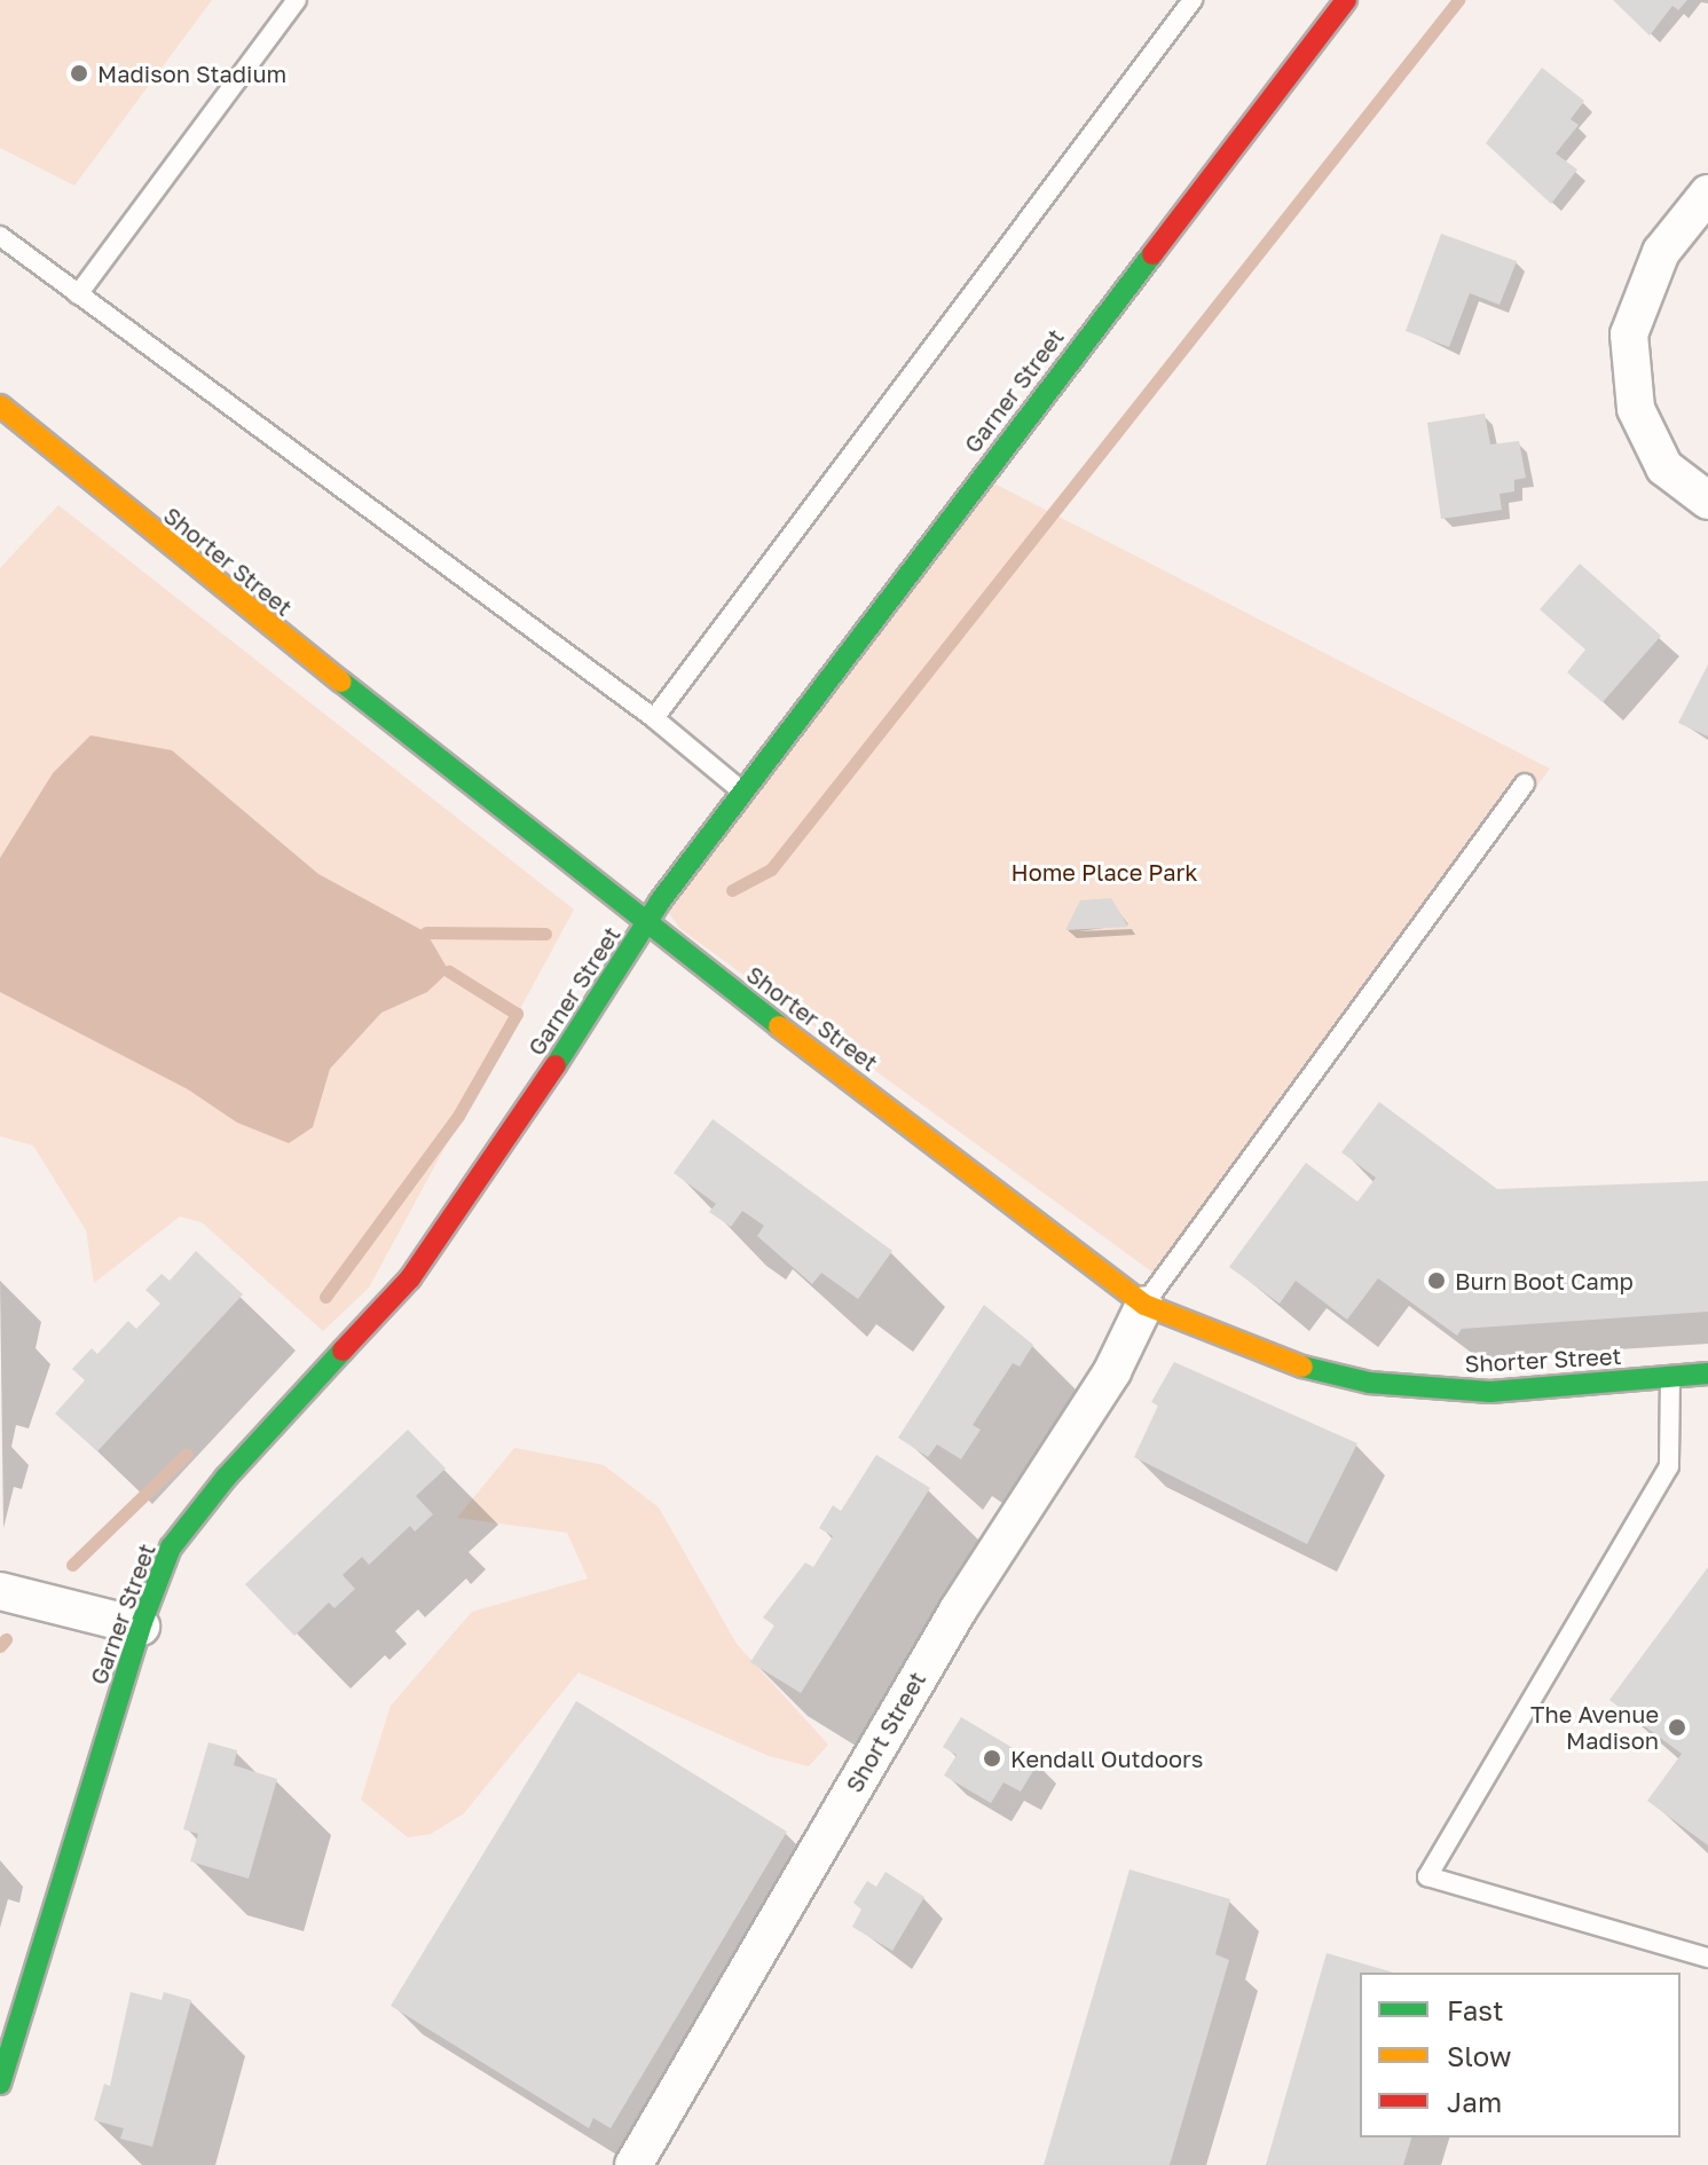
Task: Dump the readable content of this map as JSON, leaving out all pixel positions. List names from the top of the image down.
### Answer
{
  "streets": {
    "street": ["Garner Street", "Shorter Street", "Short Street"]
  },
  "crossings": [
    ["Garner Street", "Shorter Street"],
    ["Shorter Street", "Short Street"]
  ],
  "parks": ["Home Place Park"],
  "places": [
    "Madison Stadium",
    "Burn Boot Camp",
    "The Avenue Madison",
    "Kendall Outdoors"
  ],
  "legend": ["Fast", "Slow", "Jam"]
}
